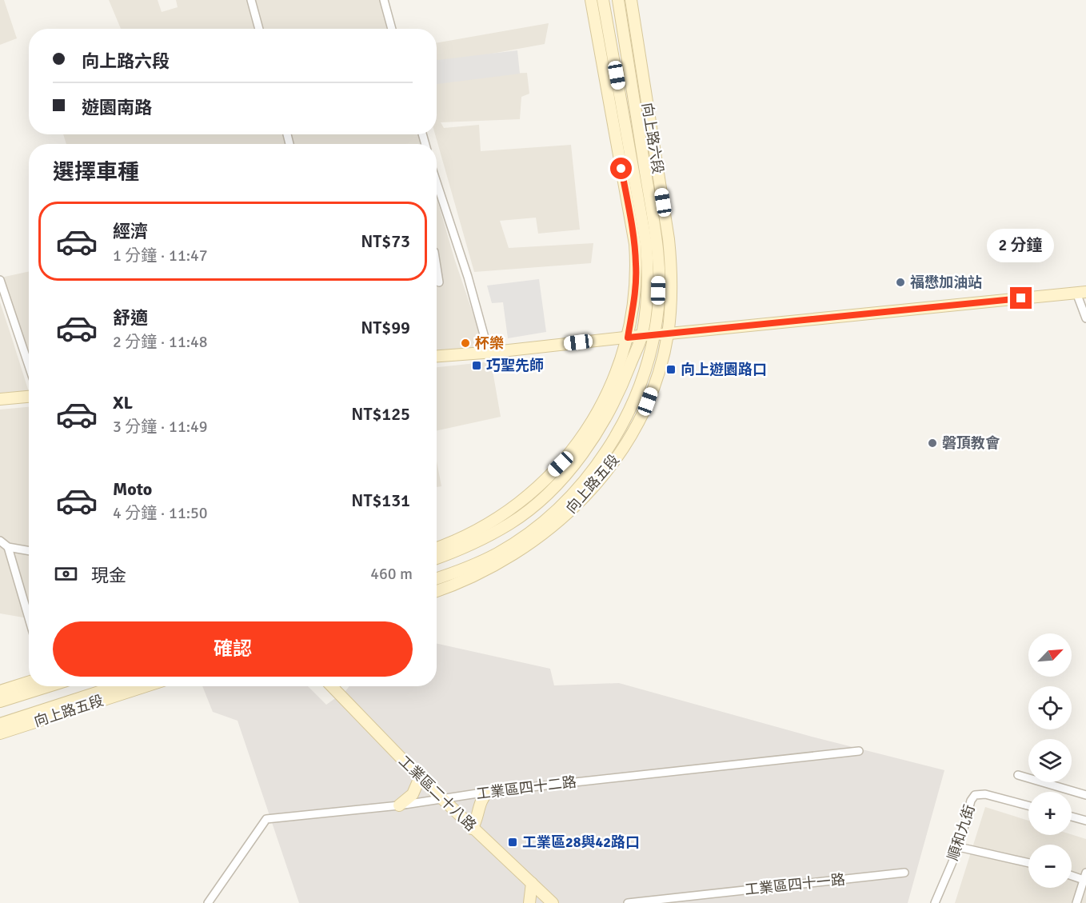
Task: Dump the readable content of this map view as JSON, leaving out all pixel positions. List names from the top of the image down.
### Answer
{
  "streets": {
    "main road": ["向上路六段", "向上路五段", "工業區二十八路"],
    "street": ["工業區四十二路", "順和九街", "工業區四十一路"]
  },
  "crossings": [
    ["向上路六段", "向上路五段"],
    ["工業區四十二路", "工業區二十八路"]
  ],
  "places": {
    "other": ["福懋加油站", "杯樂", "磐頂教會"],
    "transit": ["巧聖先師", "向上遊園路口", "工業區28與42路口"]
  },
  "north": "top right",
  "page": {
    "banner": ["向上路六段", "遊園南路"],
    "heading": "選擇車種",
    "list": [
      {
        "name": "經濟",
        "note": "1 分鐘 · 11:47",
        "value": "NT$73"
      },
      {
        "name": "舒適",
        "note": "2 分鐘 · 11:48",
        "value": "NT$99"
      },
      {
        "name": "XL",
        "note": "3 分鐘 · 11:49",
        "value": "NT$125"
      },
      {
        "name": "Moto",
        "note": "4 分鐘 · 11:50",
        "value": "NT$131"
      }
    ],
    "bubble": "2 分鐘",
    "pay": ["現金", "460 m"],
    "buttons": "確認",
    "map_buttons": ["+", "−"]
  }
}
